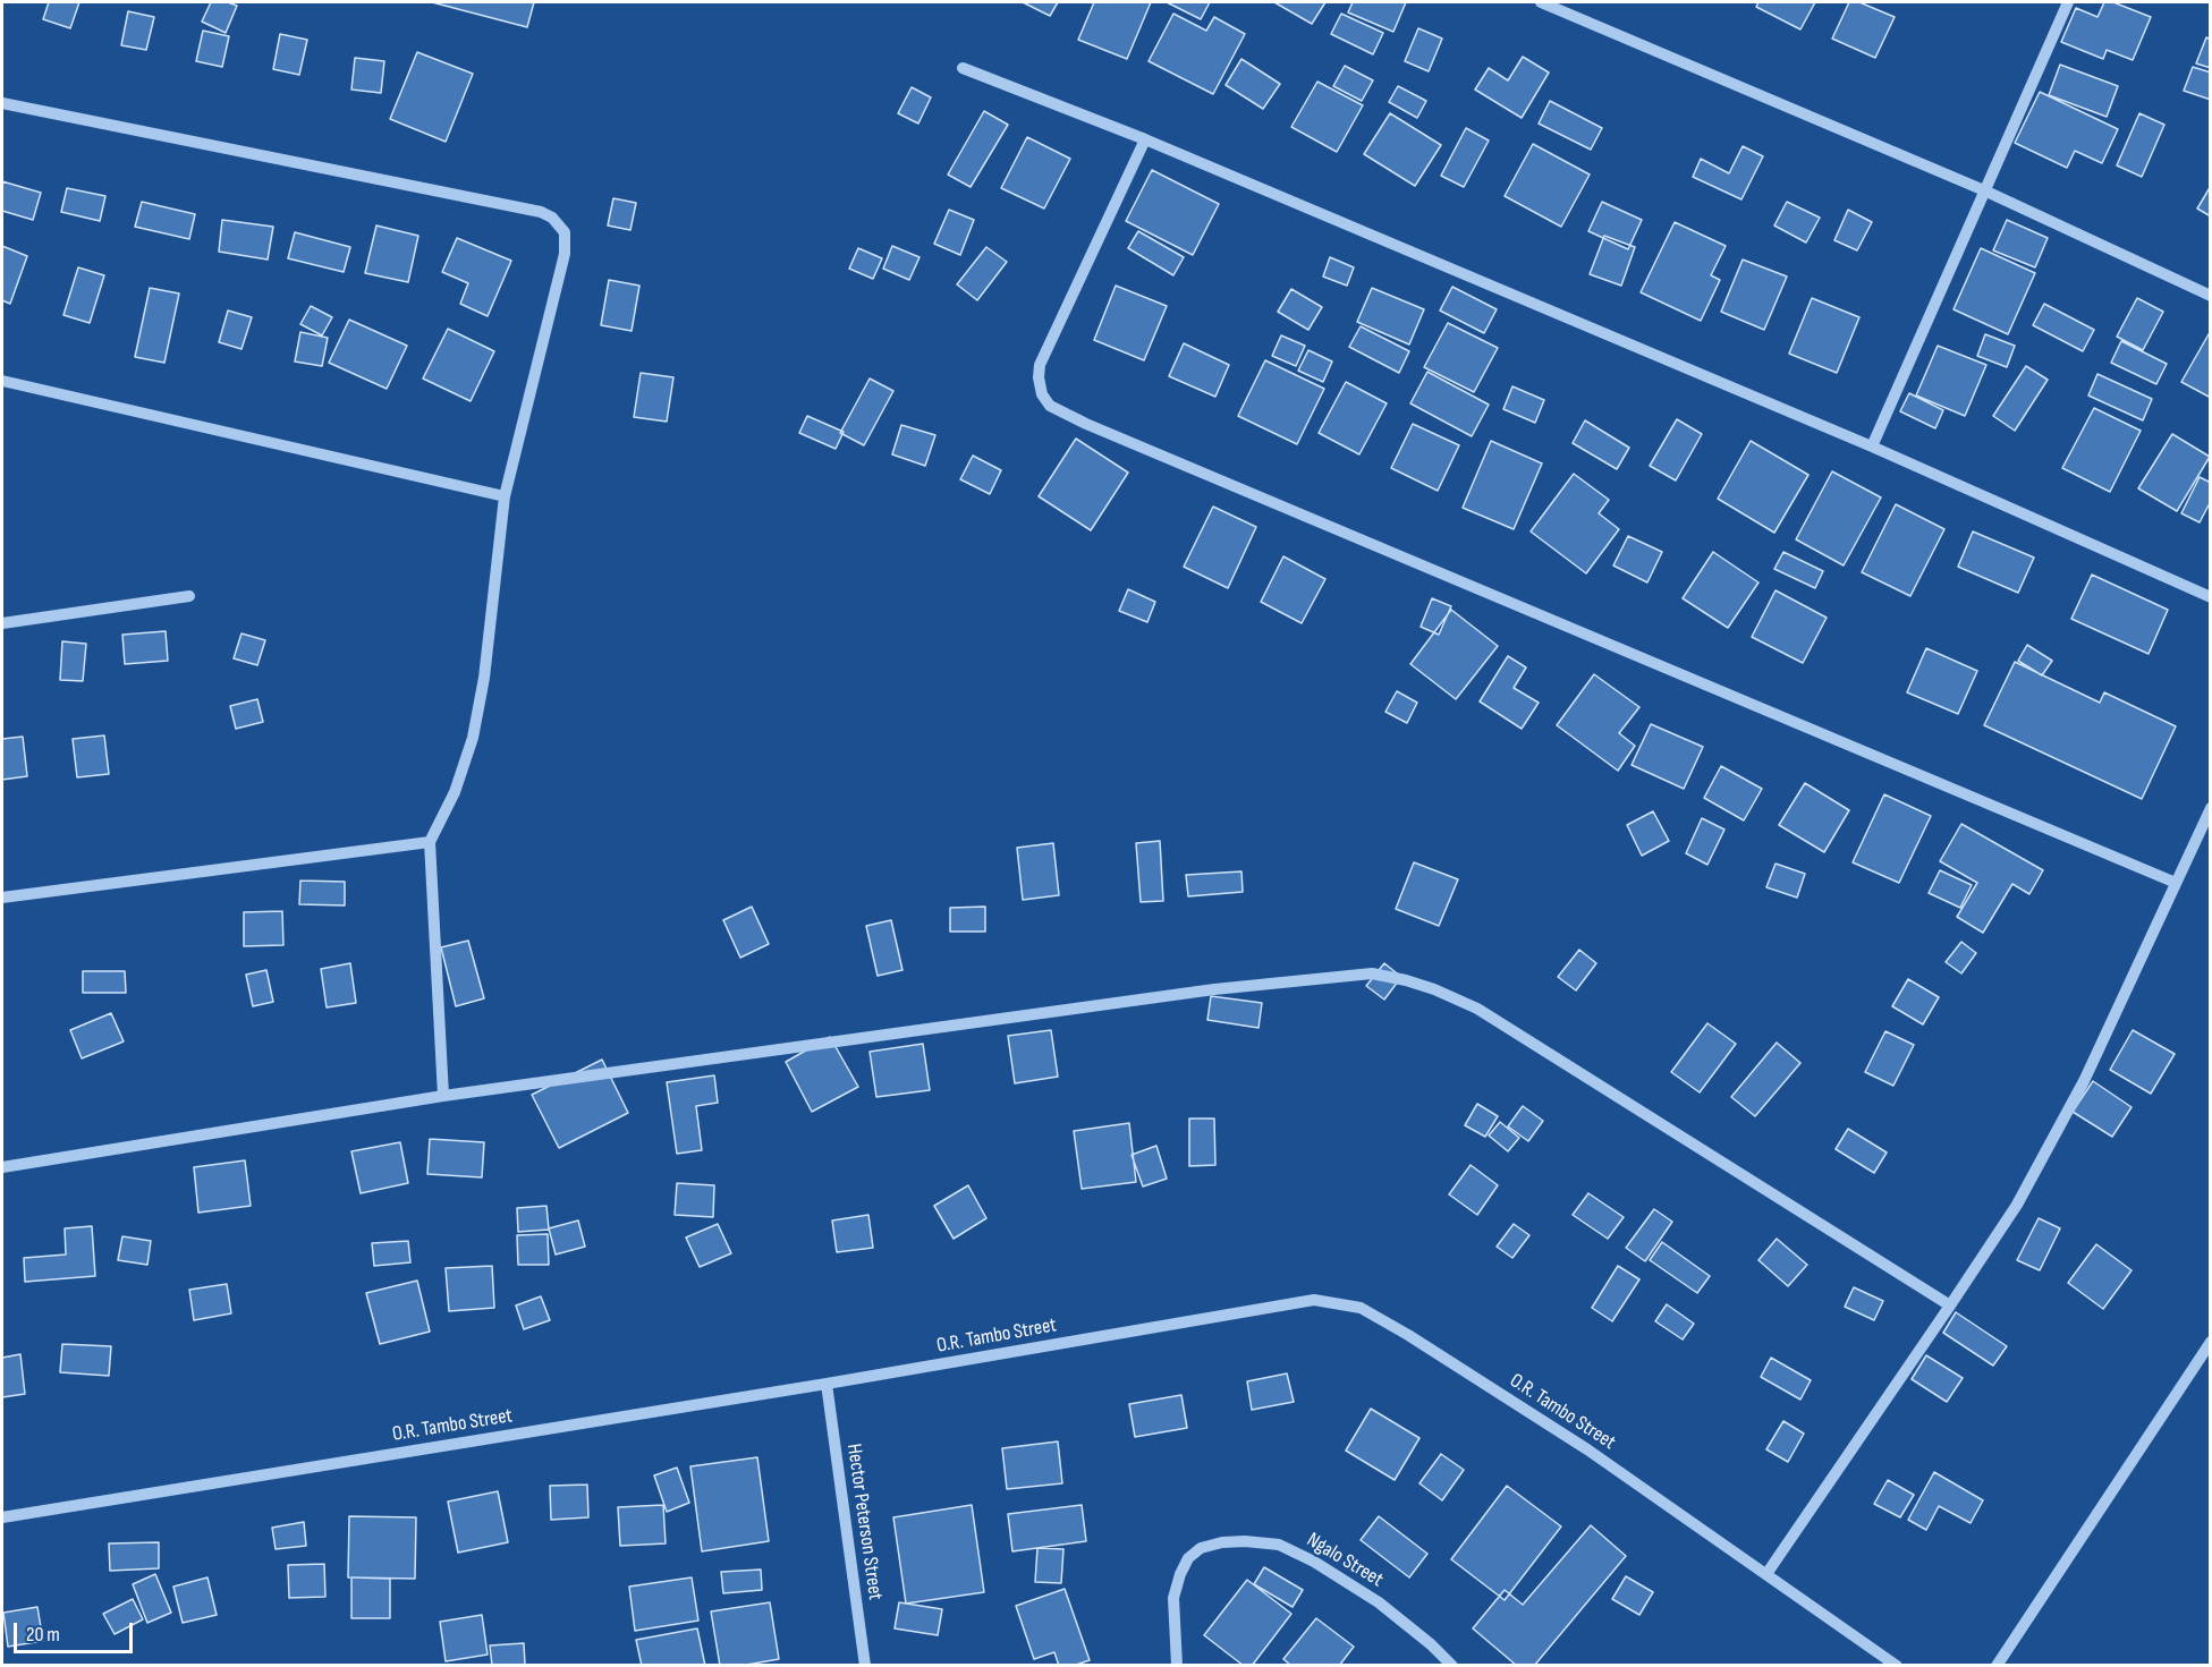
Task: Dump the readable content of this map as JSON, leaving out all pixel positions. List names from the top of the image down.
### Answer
{
  "streets": {
    "street": ["O.R. Tambo Street", "Hector Peterson Street", "Ngalo Street"]
  },
  "crossings": [
    ["O.R. Tambo Street", "Hector Peterson Street"]
  ],
  "scale_bar": "20 m"
}
